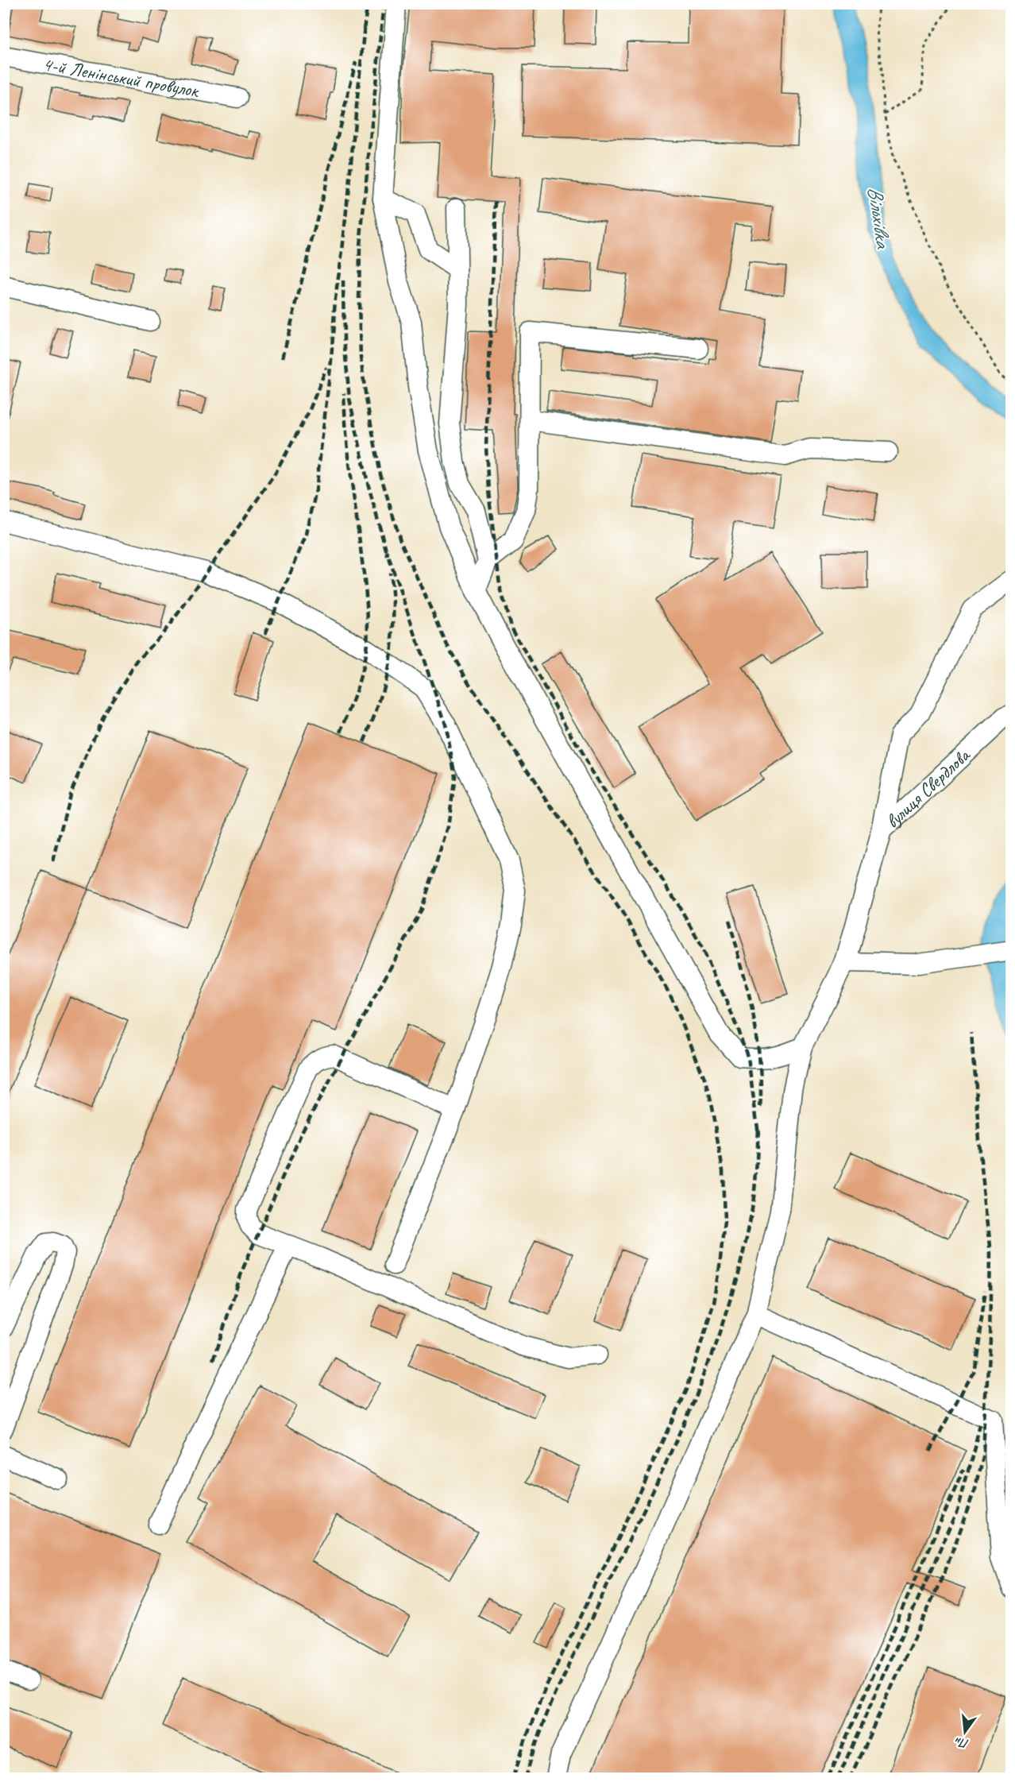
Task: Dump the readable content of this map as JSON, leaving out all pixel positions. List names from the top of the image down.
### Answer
{
  "streets": {
    "street": ["4-й Ленінський провулок", "вулиця Свердлова"]
  },
  "water": ["Вільхівка"],
  "north": "bottom"
}
